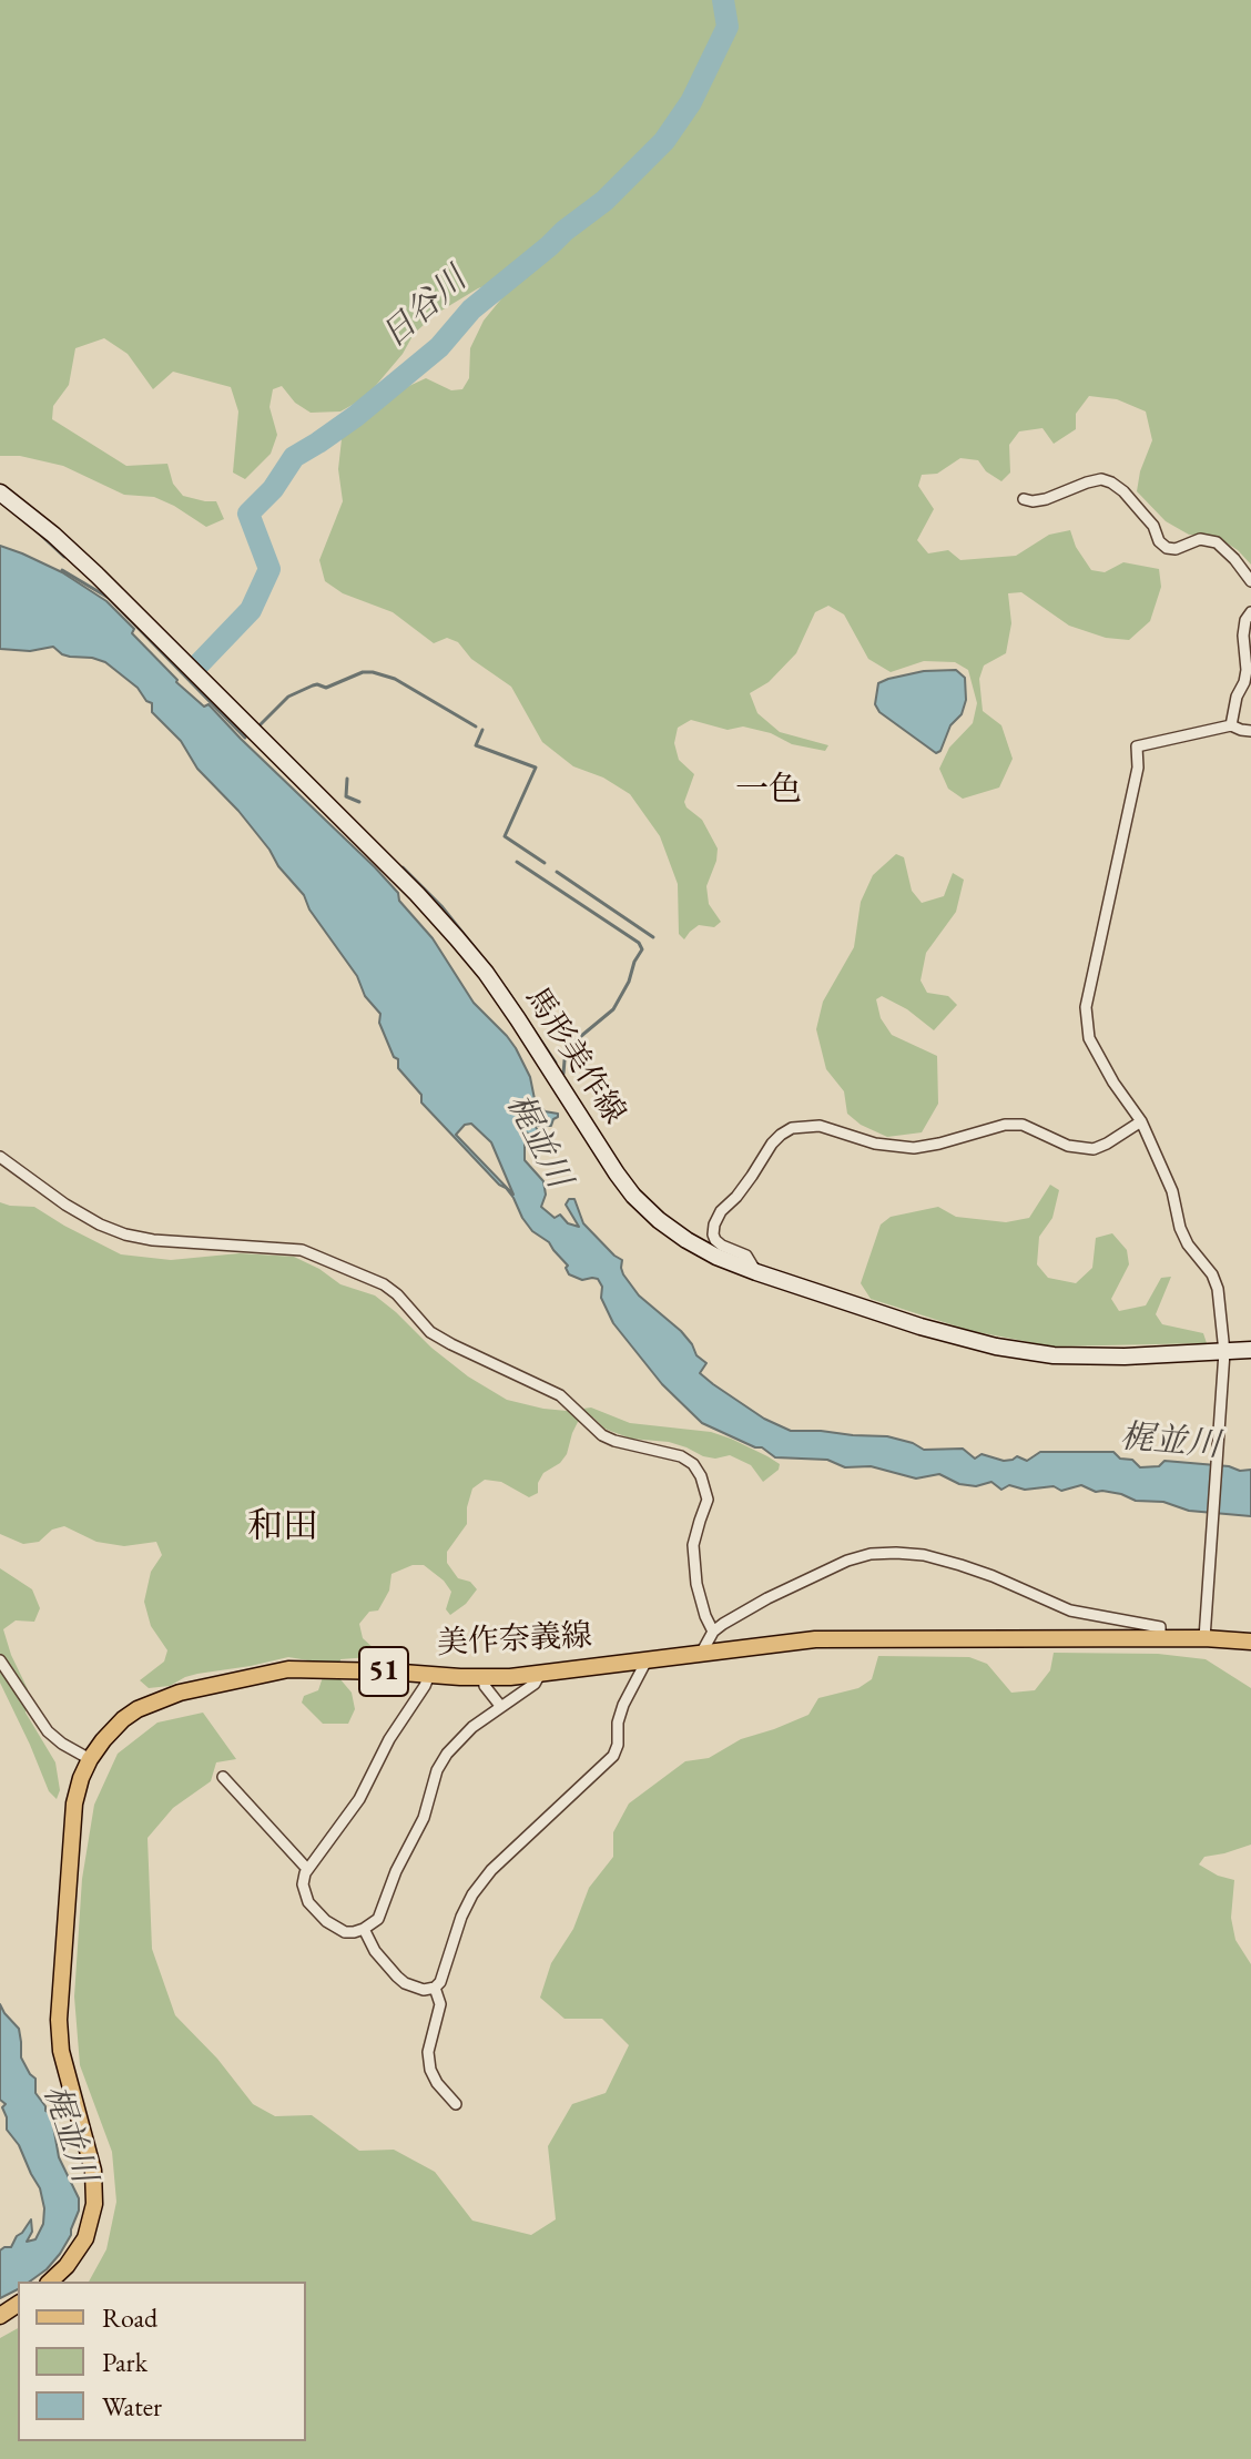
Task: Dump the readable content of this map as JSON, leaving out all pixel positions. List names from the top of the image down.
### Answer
{
  "streets": {
    "main road": ["馬形美作線", "美作奈義線", "51"]
  },
  "districts": ["一色", "和田"],
  "water": ["日谷川", "梶並川"],
  "legend": ["Road", "Park", "Water"]
}
